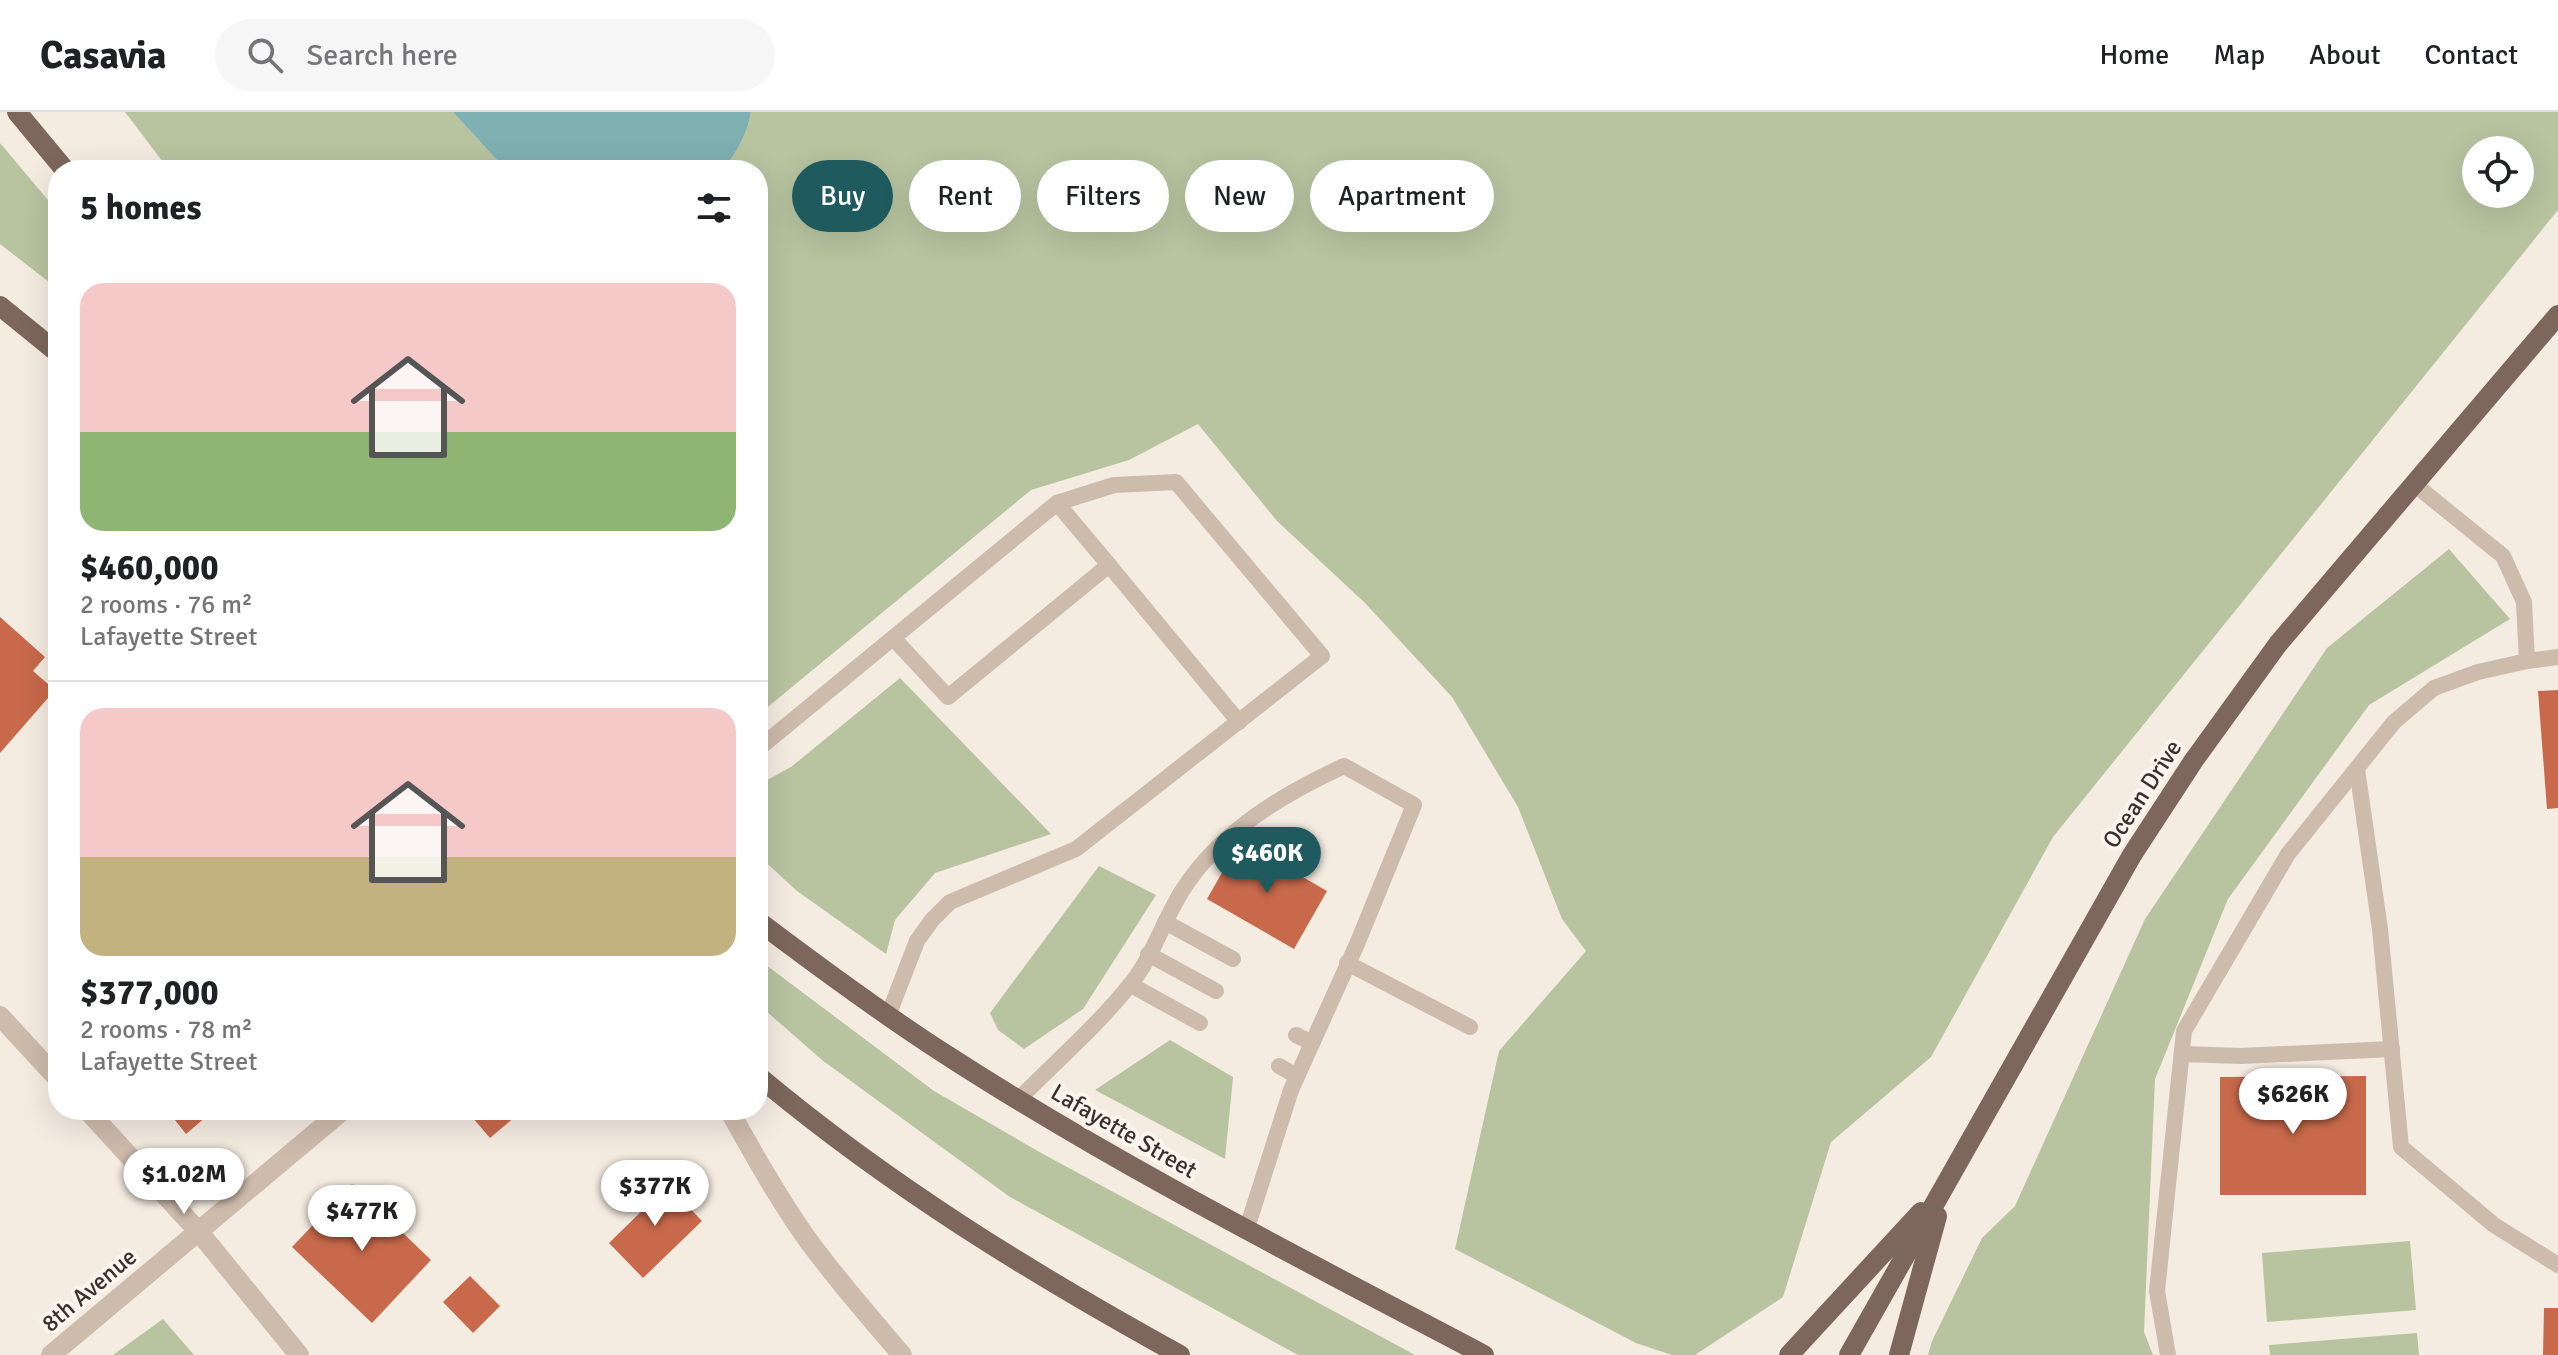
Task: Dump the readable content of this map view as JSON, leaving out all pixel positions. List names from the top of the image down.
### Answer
{
  "streets": {
    "main road": ["Ocean Drive", "Lafayette Street"],
    "street": ["8th Avenue"]
  },
  "page": {
    "header": "Casavia",
    "search": "Search here",
    "nav": [
      "Home",
      "Map",
      "About",
      "Contact"
    ],
    "chip": [
      "Buy",
      "Rent",
      "Filters",
      "New",
      "Apartment"
    ],
    "heading": "5 homes",
    "list": [
      {
        "name": "$460,000",
        "note": "2 rooms · 76 m² · Lafayette Street"
      },
      {
        "name": "$377,000",
        "note": "2 rooms · 78 m² · Lafayette Street"
      }
    ],
    "price": [
      "$460K",
      "$626K",
      "$1.02M",
      "$377K",
      "$477K"
    ]
  }
}
